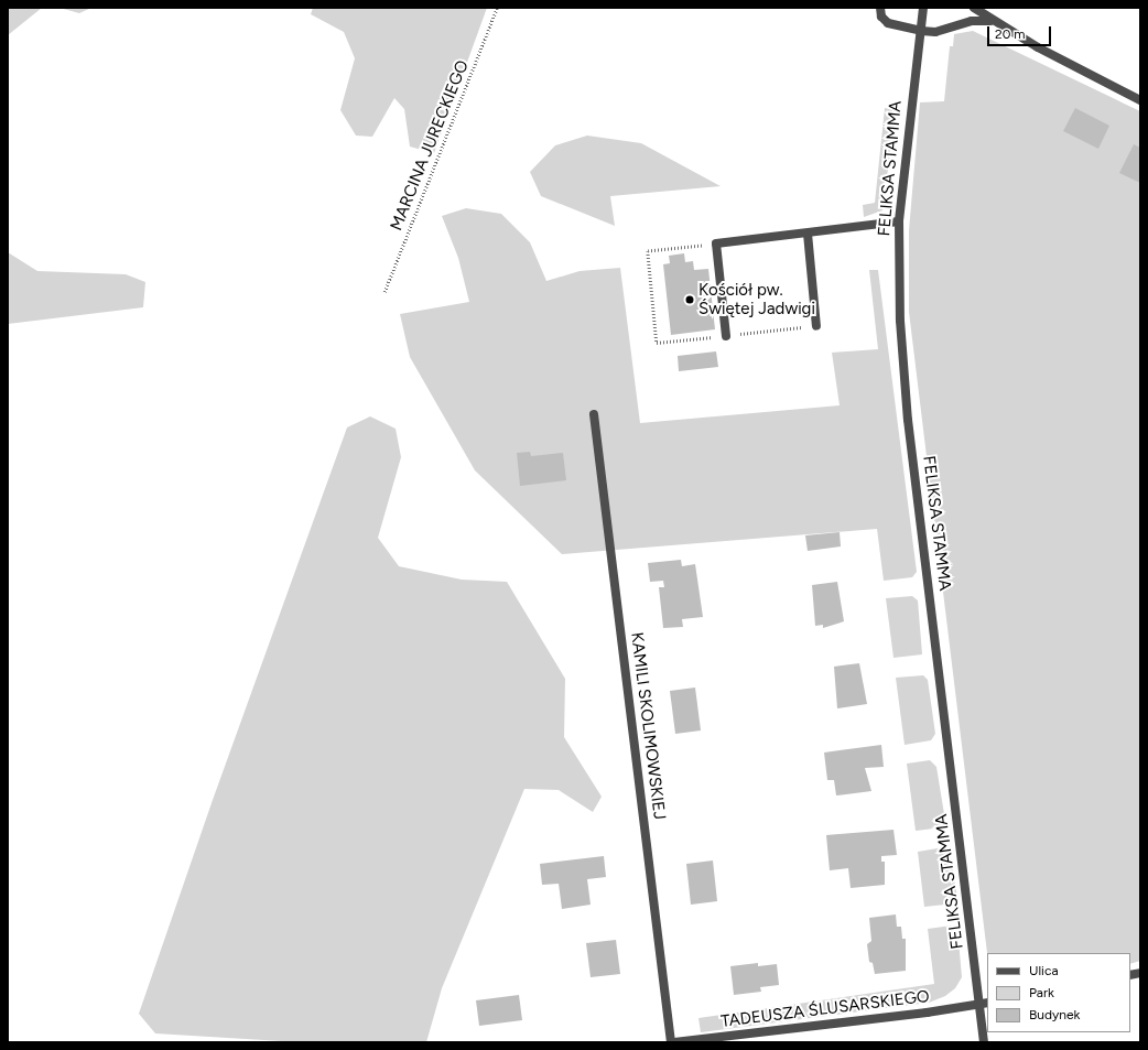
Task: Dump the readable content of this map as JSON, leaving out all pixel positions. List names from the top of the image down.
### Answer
{
  "streets": {
    "street": ["FELIKSA STAMMA", "KAMILI SKOLIMOWSKIEJ", "TADEUSZA ŚLUSARSKIEGO"],
    "path": ["MARCINA JURECKIEGO"]
  },
  "crossings": [
    ["FELIKSA STAMMA", "TADEUSZA ŚLUSARSKIEGO"]
  ],
  "places": ["Kościół pw. Świętej Jadwigi"],
  "legend": ["Ulica", "Park", "Budynek"],
  "scale_bar": "20 m"
}
